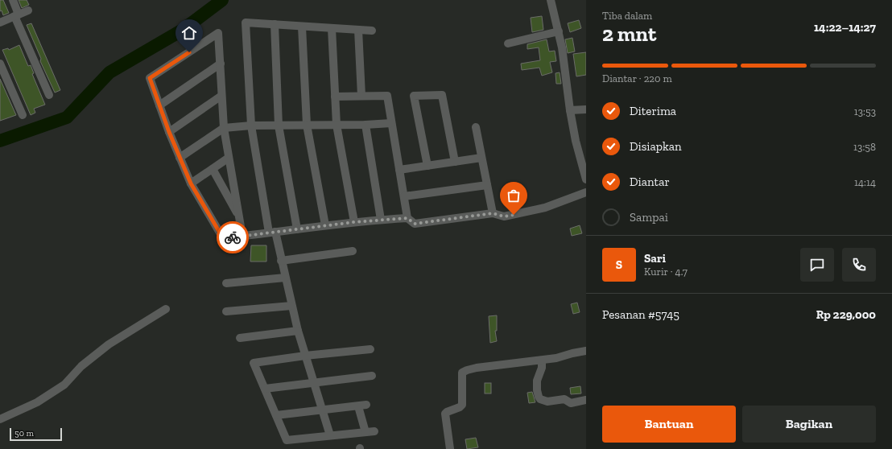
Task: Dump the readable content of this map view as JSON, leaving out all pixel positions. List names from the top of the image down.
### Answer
{
  "scale_bar": "50 m",
  "page": {
    "heading": ["2 mnt", "Tiba dalam", "14:22–14:27"],
    "panel": [
      "Sari",
      "Kurir · 4.7",
      "Pesanan #5745",
      "Rp 229,000"
    ],
    "bar": "Diantar · 220 m",
    "list": [
      ["Diterima", "13:53"],
      ["Disiapkan", "13:58"],
      ["Diantar", "14:14"],
      "Sampai"
    ],
    "round": "S",
    "buttons": ["Bantuan", "Bagikan"],
    "scale": "50 m"
  }
}
